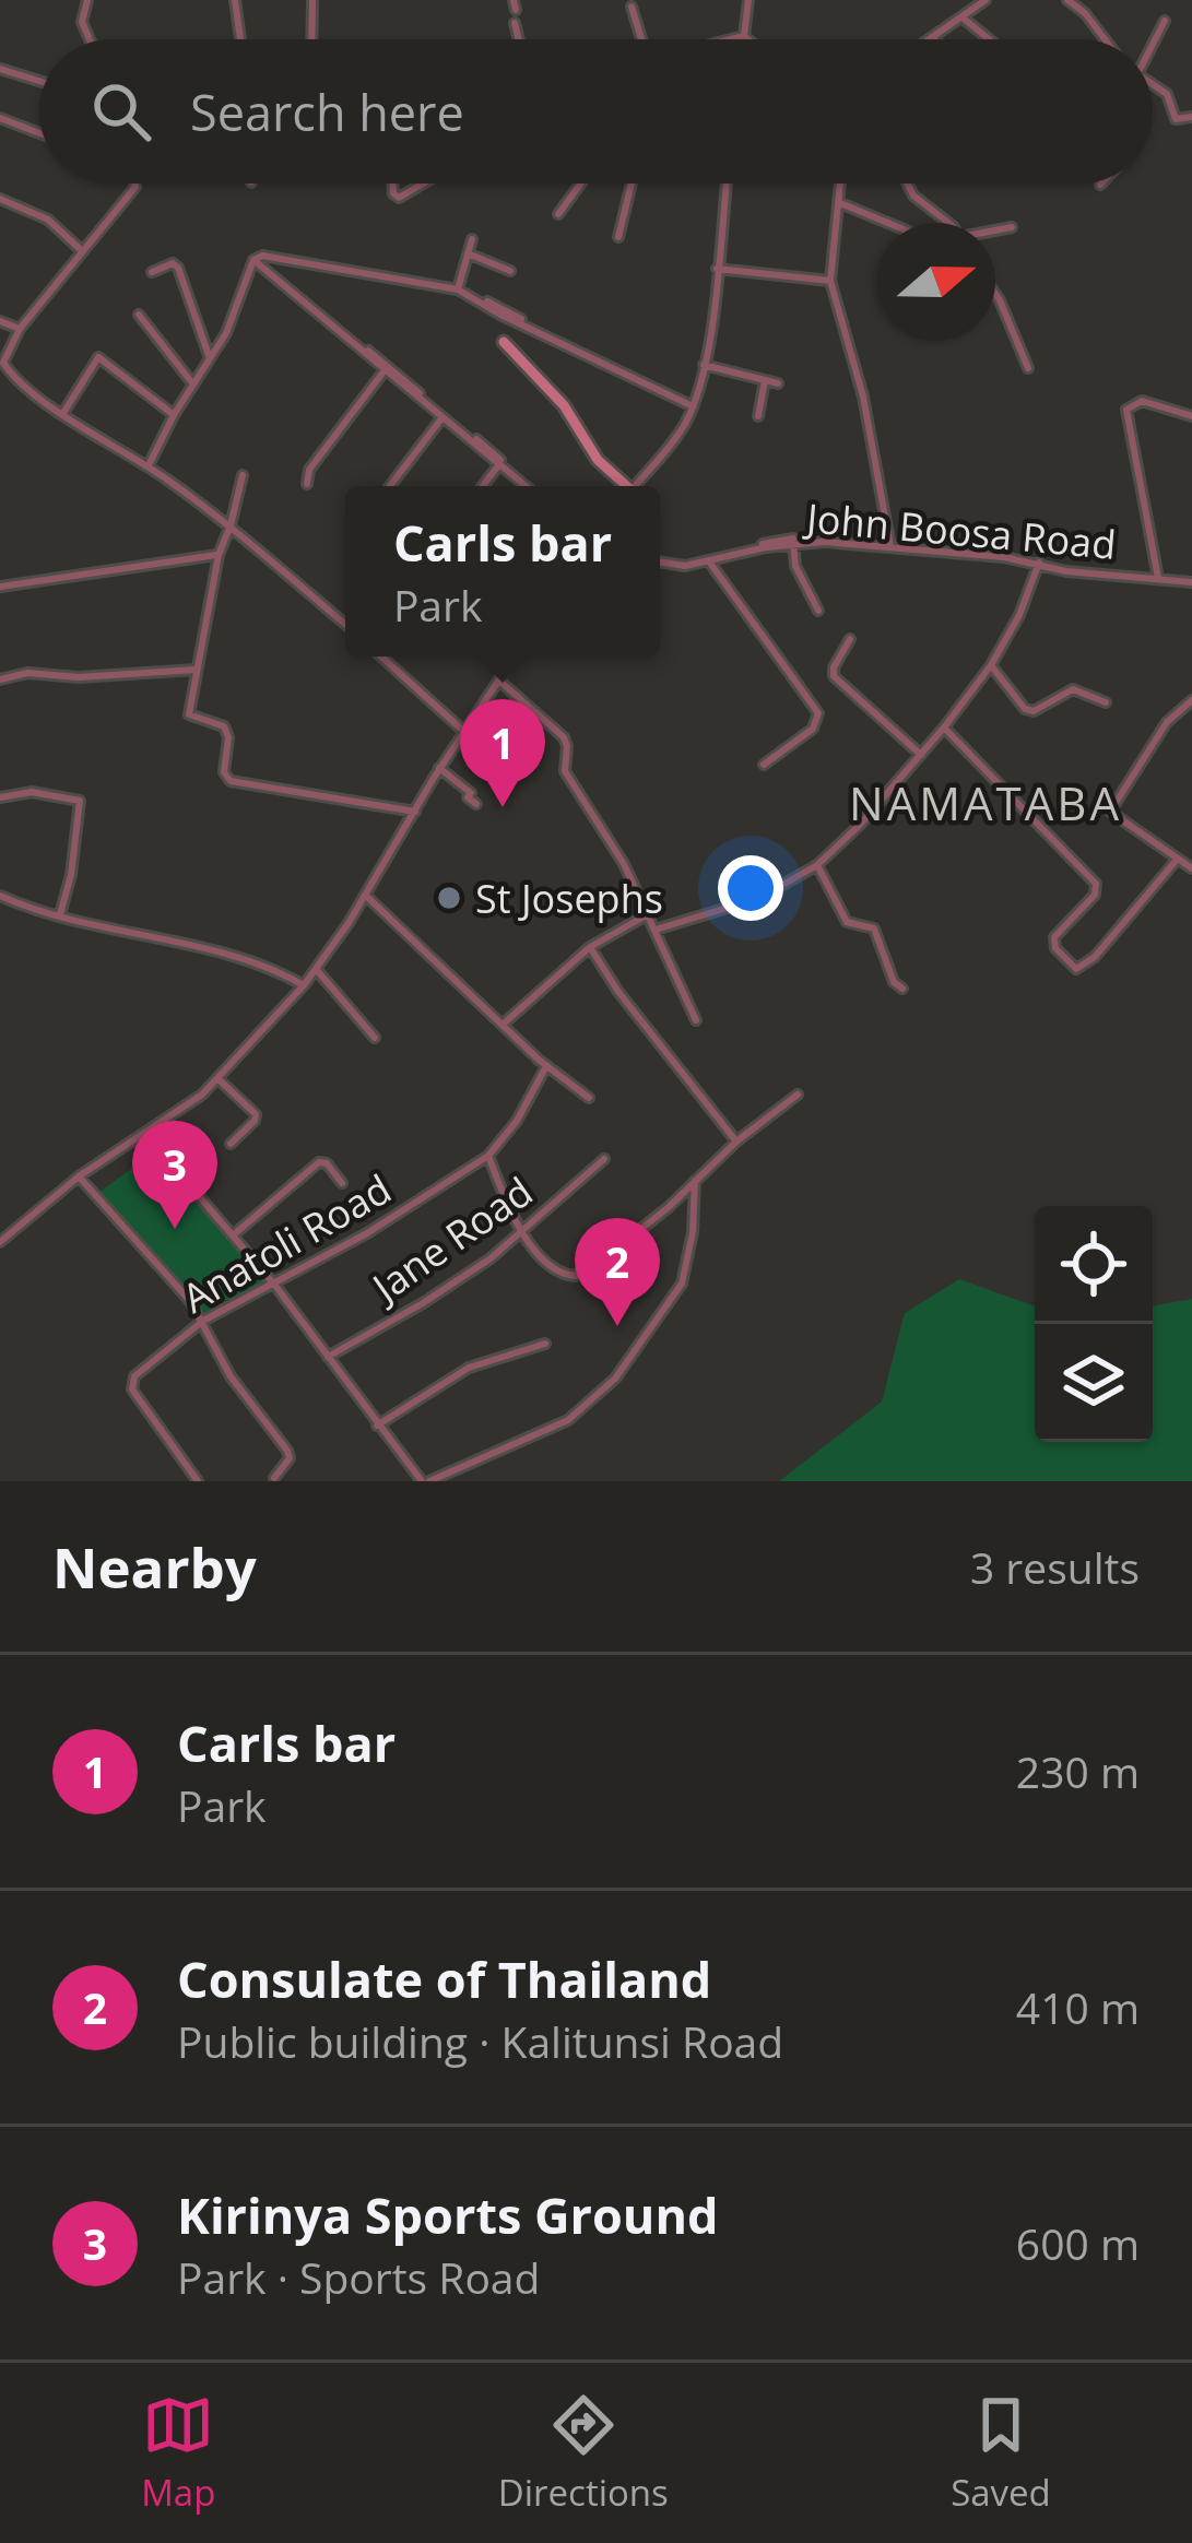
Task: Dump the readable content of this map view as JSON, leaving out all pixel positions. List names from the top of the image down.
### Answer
{
  "streets": {
    "street": ["John Boosa Road", "Jane Road", "Anatoli Road"]
  },
  "districts": ["NAMATABA"],
  "places": ["St Josephs"],
  "north": "right",
  "page": {
    "search": "Search here",
    "popup": ["Carls bar", "Park"],
    "pins": ["1", "3", "2"],
    "heading": ["Nearby", "3 results"],
    "list": [
      {
        "mark": "1",
        "name": "Carls bar",
        "note": "Park",
        "value": "230 m"
      },
      {
        "mark": "2",
        "name": "Consulate of Thailand",
        "note": "Public building · Kalitunsi Road",
        "value": "410 m"
      },
      {
        "mark": "3",
        "name": "Kirinya Sports Ground",
        "note": "Park · Sports Road",
        "value": "600 m"
      }
    ],
    "nav": ["Map", "Directions", "Saved"]
  }
}
